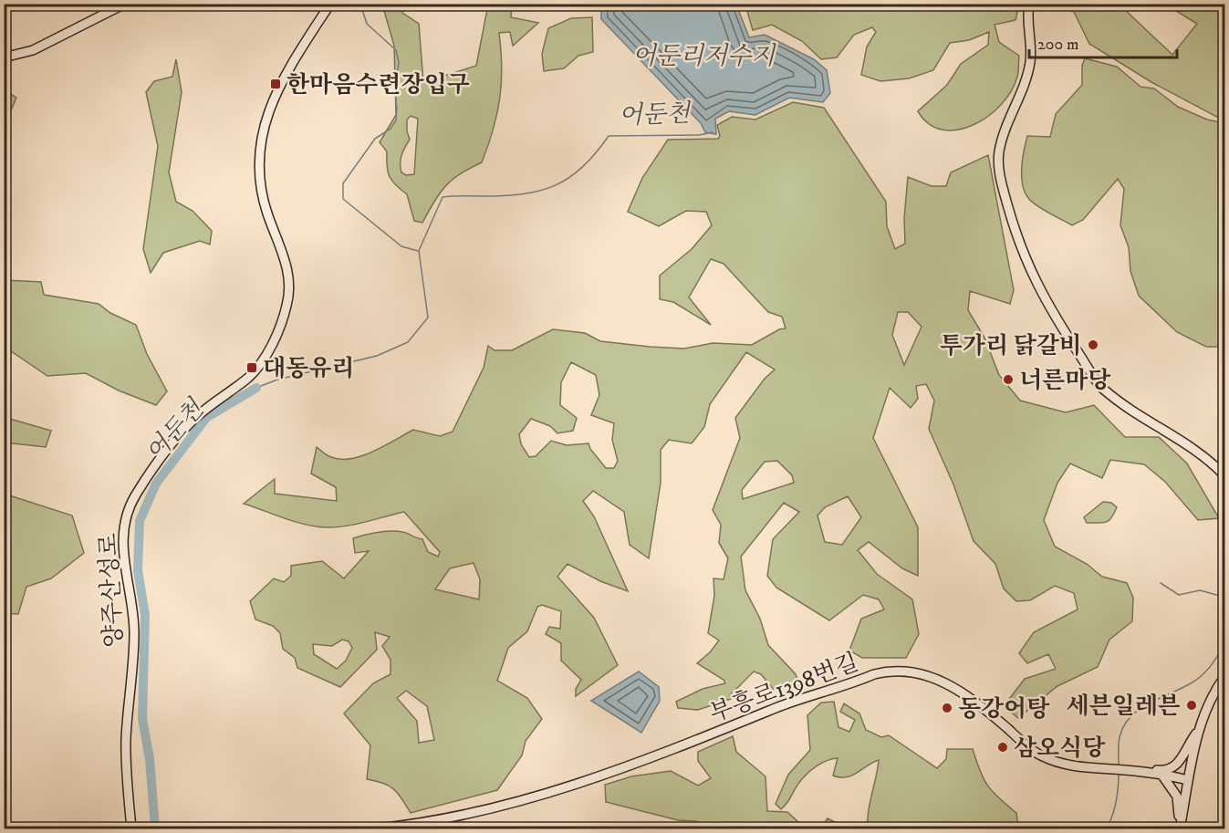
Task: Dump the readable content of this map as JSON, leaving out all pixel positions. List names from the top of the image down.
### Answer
{
  "streets": {
    "street": ["양주산성로", "부흥로1398번길"]
  },
  "water": ["어둔리저수지", "어둔천"],
  "places": {
    "transit": ["한마음수련장입구", "대동유리"],
    "other": [
      "투가리 닭갈비",
      "너른마당",
      "세븐일레븐",
      "동강어탕",
      "삼오식당"
    ]
  },
  "scale_bar": "200 m"
}
